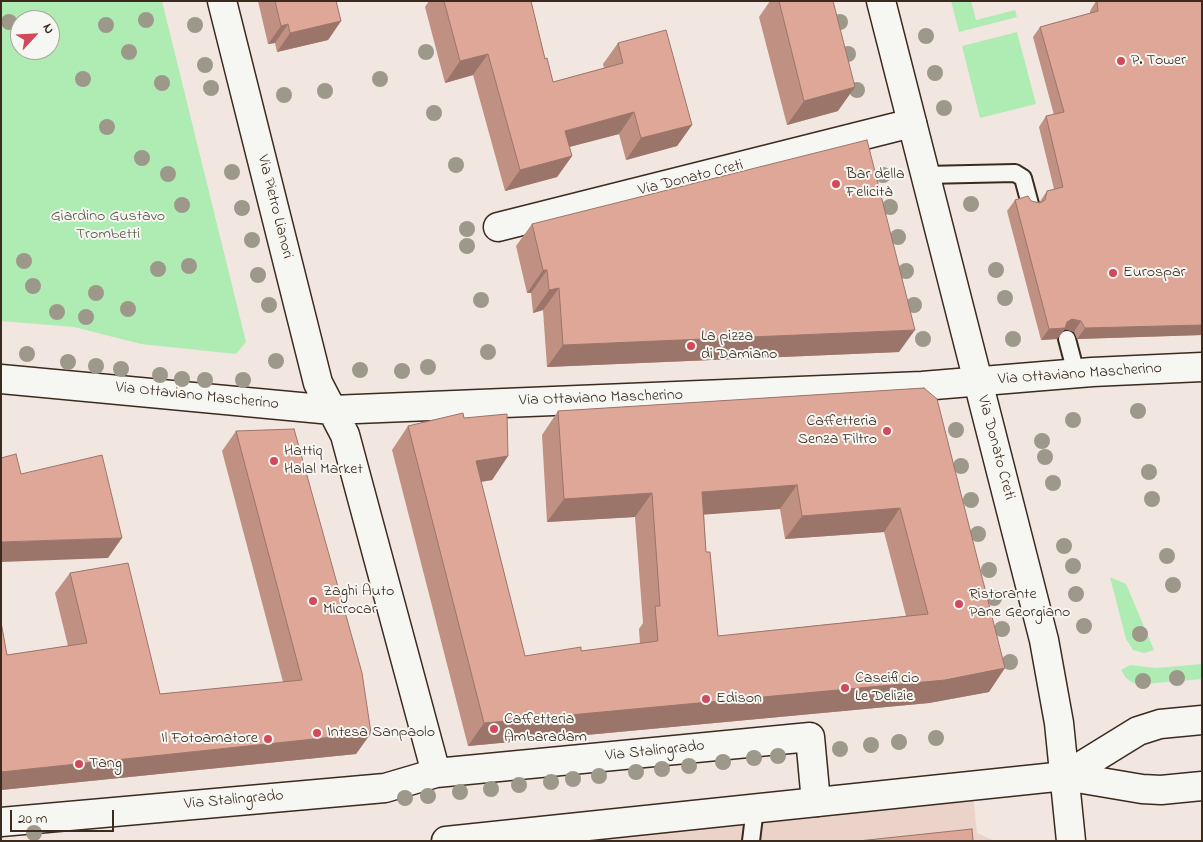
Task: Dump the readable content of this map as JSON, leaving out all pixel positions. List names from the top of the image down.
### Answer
{
  "streets": {
    "street": [
      "Via Donato Creti",
      "Via Pietro Lianori",
      "Via Ottaviano Mascherino",
      "Via Stalingrado"
    ]
  },
  "crossings": [
    ["Via Donato Creti", "Via Ottaviano Mascherino"],
    ["Via Pietro Lianori", "Via Ottaviano Mascherino"]
  ],
  "parks": ["Giardino Gustavo Trombetti"],
  "places": [
    "P. Tower",
    "Bar della Felicità",
    "Eurospar",
    "La pizza di Damiano",
    "Caffetteria Senza Filtro",
    "Hattiq Halal Market",
    "Zaghi Auto Microcar",
    "Ristorante Pane Georgiano",
    "Caseificio Le Delizie",
    "Edison",
    "Caffetteria Ambaradam",
    "Intesa Sanpaolo",
    "Il Fotoamatore",
    "Tang"
  ],
  "scale_bar": "20 m",
  "north": "top right"
}
